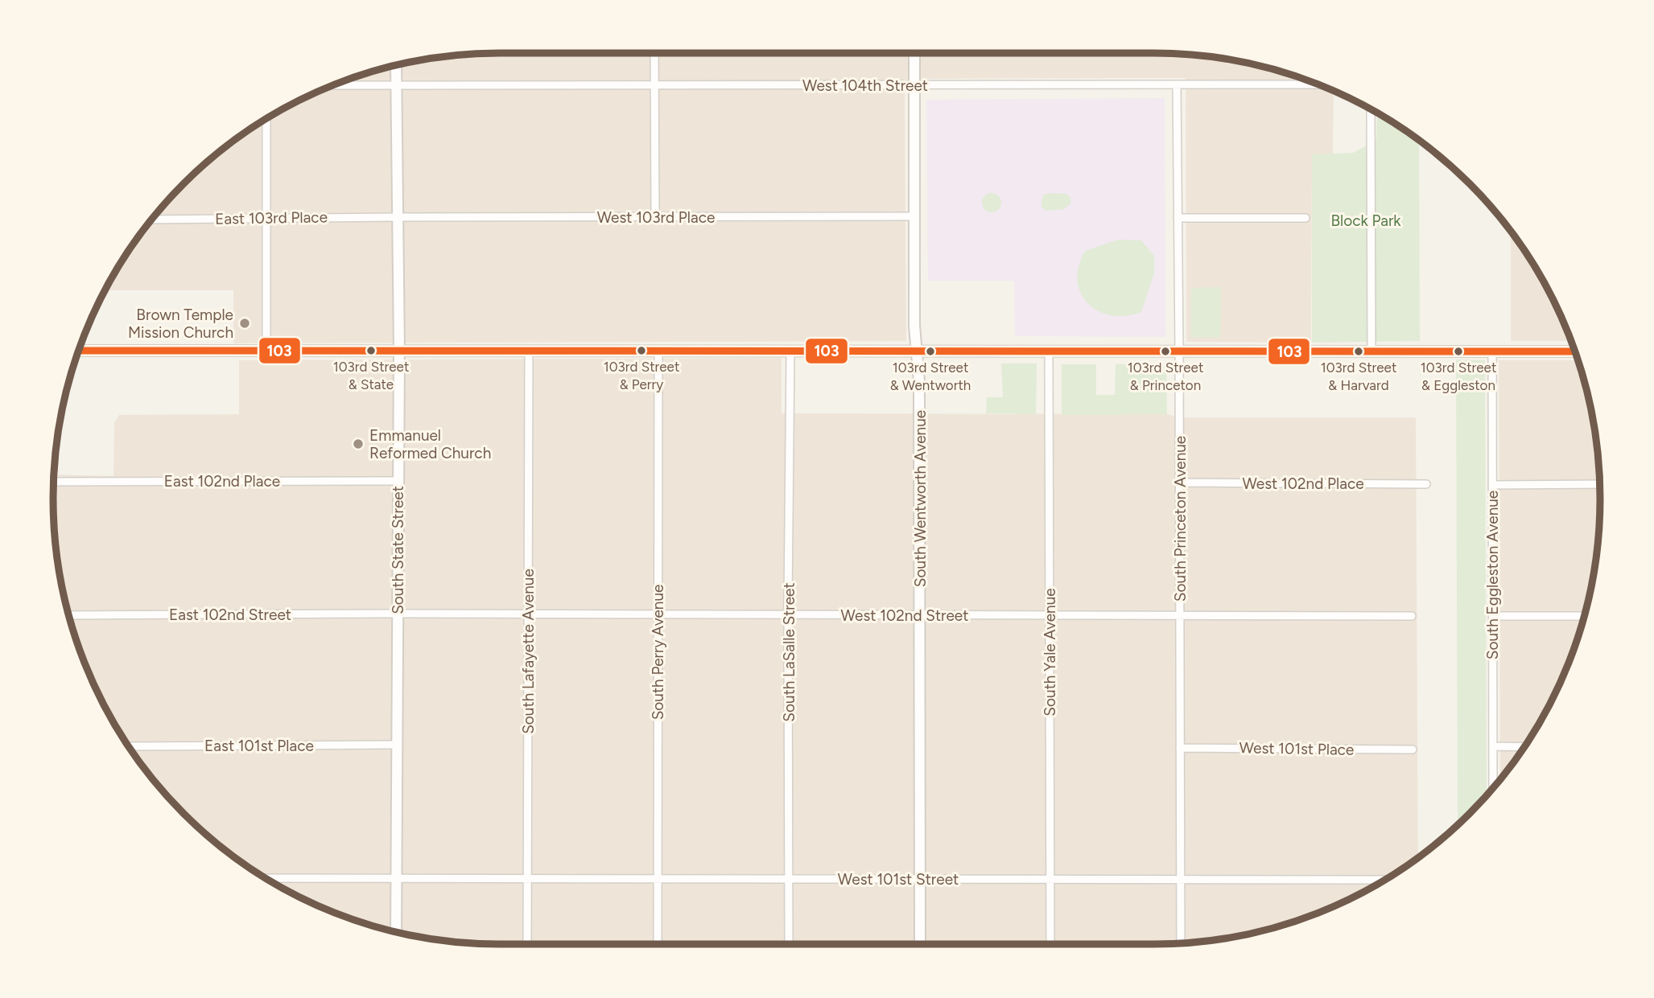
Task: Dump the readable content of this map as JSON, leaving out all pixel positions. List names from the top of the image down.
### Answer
{
  "streets": {
    "street": [
      "West 104th Street",
      "West 103rd Place",
      "East 103rd Place",
      "East 102nd Place",
      "West 102nd Place",
      "South Wentworth Avenue",
      "South Princeton Avenue",
      "South State Street",
      "South Eggleston Avenue",
      "East 102nd Street",
      "West 102nd Street",
      "South Lafayette Avenue",
      "South Perry Avenue",
      "South LaSalle Street",
      "South Yale Avenue",
      "East 101st Place",
      "West 101st Place",
      "West 101st Street"
    ]
  },
  "crossings": [
    ["West 104th Street", "South Wentworth Avenue"],
    ["West 104th Street", "South Princeton Avenue"],
    ["West 104th Street", "South State Street"],
    ["West 103rd Place", "East 103rd Place"],
    ["West 103rd Place", "South Wentworth Avenue"],
    ["West 103rd Place", "South State Street"],
    ["East 103rd Place", "South State Street"],
    ["East 102nd Place", "South State Street"],
    ["West 102nd Place", "South Princeton Avenue"],
    ["South Wentworth Avenue", "West 102nd Street"],
    ["South Wentworth Avenue", "West 101st Street"],
    ["South Princeton Avenue", "West 102nd Street"],
    ["South Princeton Avenue", "West 101st Place"],
    ["South Princeton Avenue", "West 101st Street"],
    ["South State Street", "East 102nd Street"],
    ["South State Street", "West 102nd Street"],
    ["South State Street", "East 101st Place"],
    ["South State Street", "West 101st Street"],
    ["East 102nd Street", "West 102nd Street"],
    ["West 102nd Street", "South Lafayette Avenue"],
    ["West 102nd Street", "South Perry Avenue"],
    ["West 102nd Street", "South LaSalle Street"],
    ["West 102nd Street", "South Yale Avenue"],
    ["South Lafayette Avenue", "West 101st Street"],
    ["South Perry Avenue", "West 101st Street"],
    ["South LaSalle Street", "West 101st Street"],
    ["South Yale Avenue", "West 101st Street"]
  ],
  "parks": ["Block Park"],
  "places": [
    "Brown Temple Mission Church",
    "103rd Street & State",
    "103rd Street & Perry",
    "103rd Street & Wentworth",
    "103rd Street & Princeton",
    "103rd Street & Harvard",
    "103rd Street & Eggleston",
    "Emmanuel Reformed Church"
  ],
  "lines": ["transit line 103"]
}
